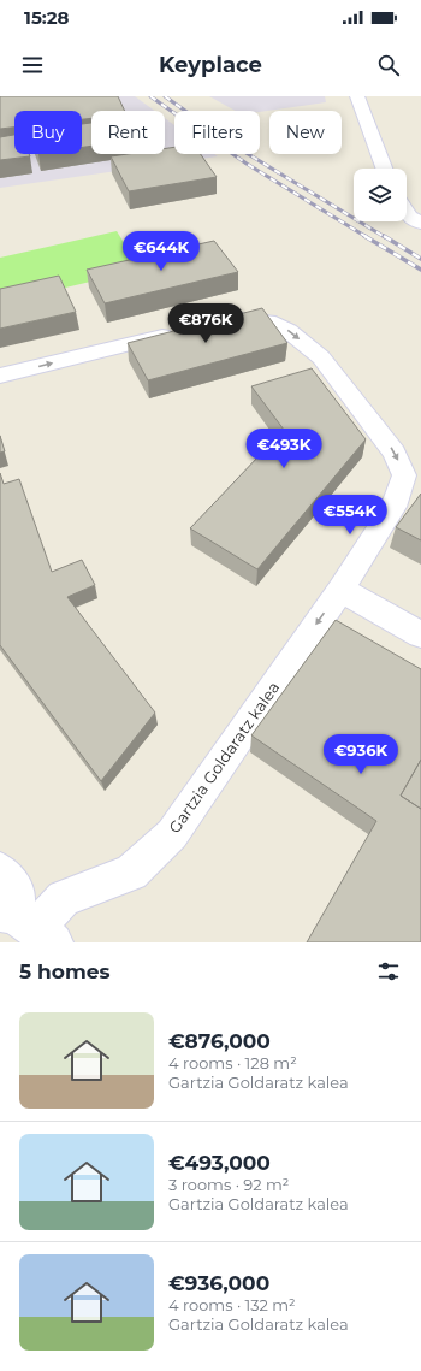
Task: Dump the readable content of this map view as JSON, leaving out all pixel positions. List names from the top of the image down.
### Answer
{
  "streets": {
    "street": ["Gartzia Goldaratz kalea"]
  },
  "page": {
    "status": "15:28",
    "header": "Keyplace",
    "chip": [
      "Buy",
      "Rent",
      "Filters",
      "New"
    ],
    "price": [
      "€644K",
      "€876K",
      "€493K",
      "€554K",
      "€936K"
    ],
    "heading": "5 homes",
    "list": [
      {
        "name": "€876,000",
        "note": "4 rooms · 128 m² · Gartzia Goldaratz kalea"
      },
      {
        "name": "€493,000",
        "note": "3 rooms · 92 m² · Gartzia Goldaratz kalea"
      },
      {
        "name": "€936,000",
        "note": "4 rooms · 132 m² · Gartzia Goldaratz kalea"
      }
    ]
  }
}
